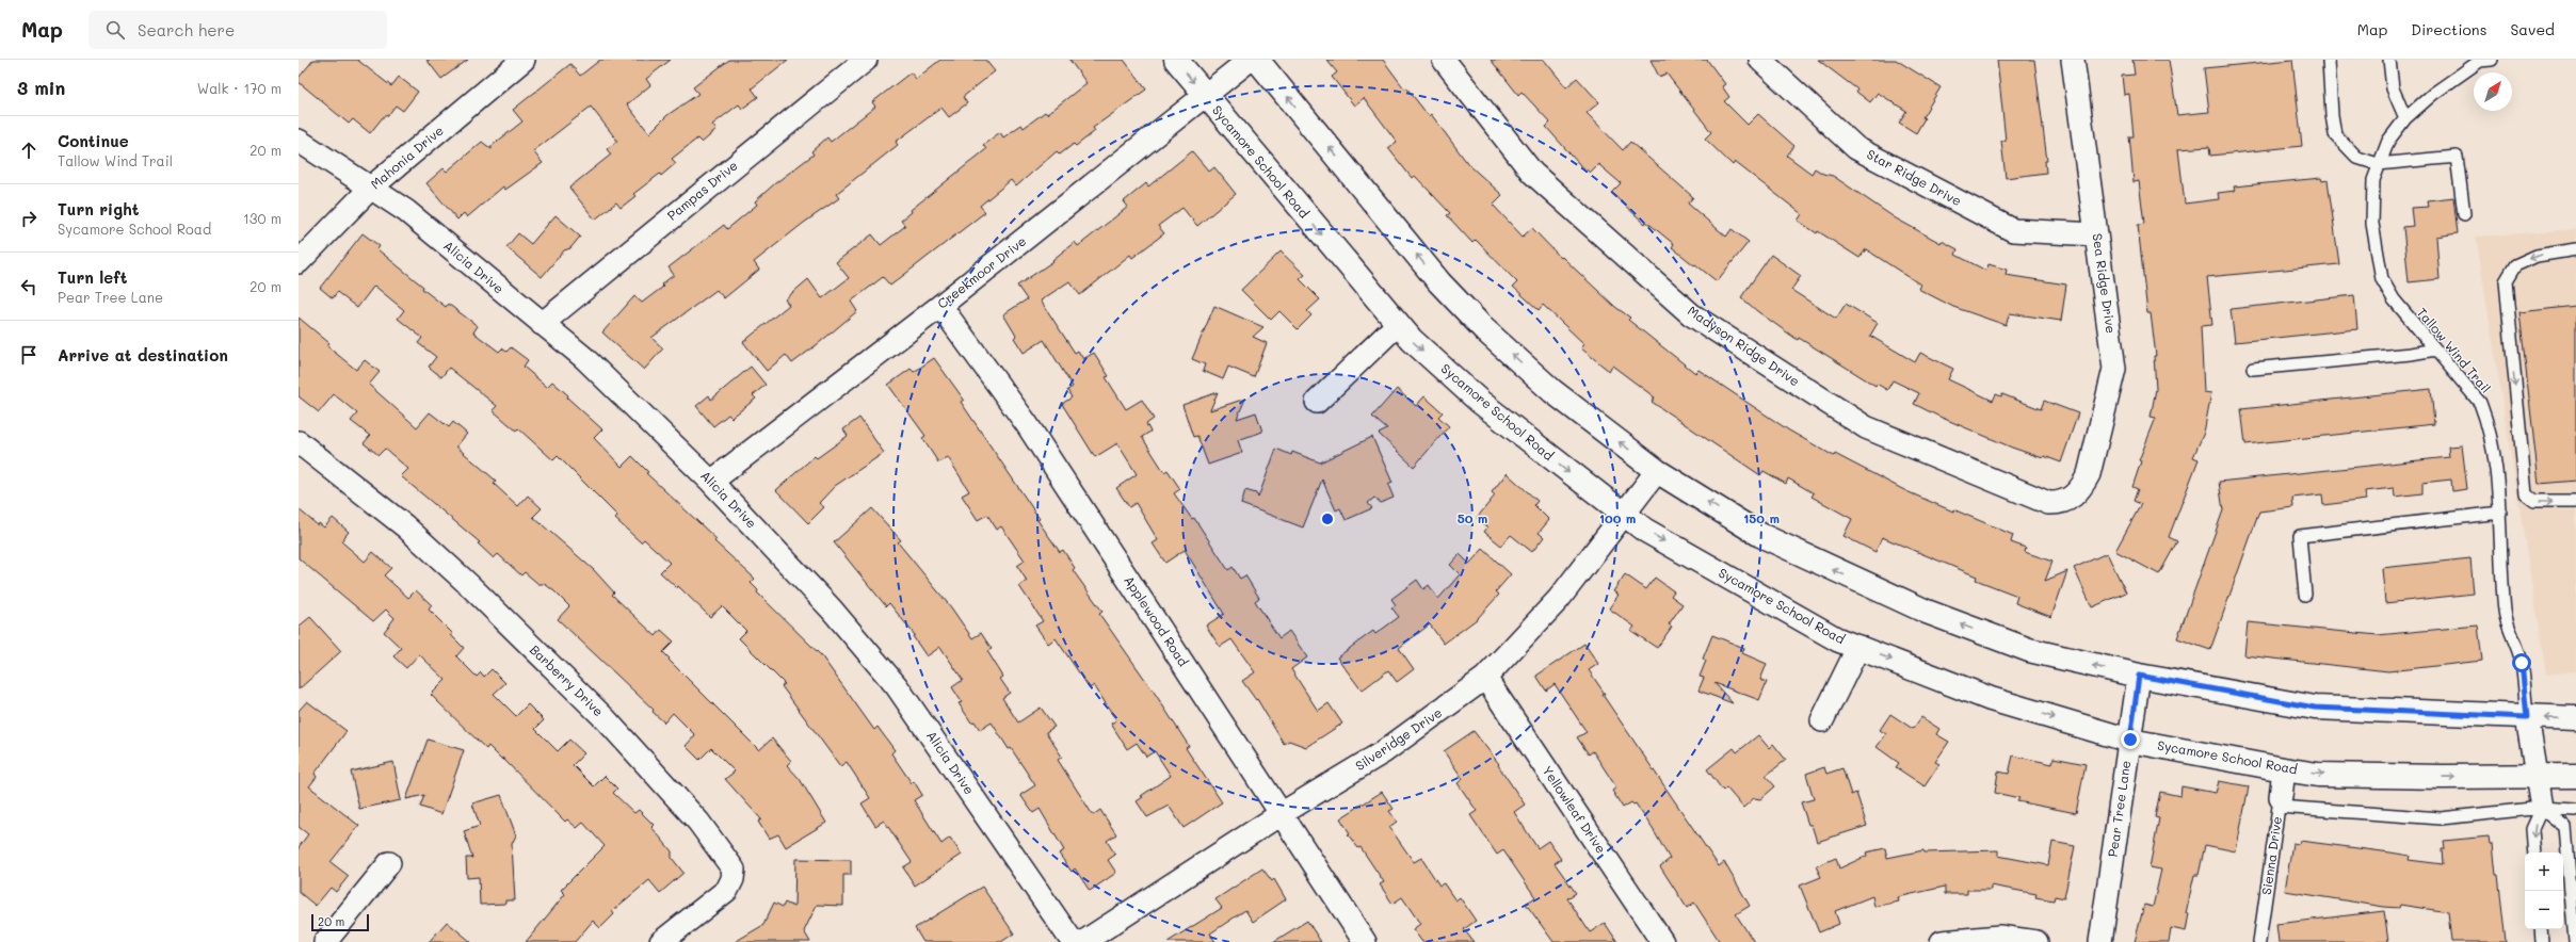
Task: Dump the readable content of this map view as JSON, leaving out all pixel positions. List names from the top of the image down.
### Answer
{
  "streets": {
    "main road": ["Sycamore School Road"],
    "street": [
      "Mahonia Drive",
      "Star Ridge Drive",
      "Pampas Drive",
      "Alicia Drive",
      "Creekmoor Drive",
      "Sea Ridge Drive",
      "Madyson Ridge Drive",
      "Applewood Road",
      "Barberry Drive",
      "Silveridge Drive",
      "Pear Tree Lane",
      "Yellowleaf Drive",
      "Sienna Drive"
    ],
    "lane": ["Tallow Wind Trail"]
  },
  "crossings": [
    ["Mahonia Drive", "Alicia Drive"],
    ["Sycamore School Road", "Creekmoor Drive"],
    ["Sycamore School Road", "Silveridge Drive"],
    ["Sycamore School Road", "Pear Tree Lane"],
    ["Sycamore School Road", "Sienna Drive"],
    ["Star Ridge Drive", "Sea Ridge Drive"],
    ["Pampas Drive", "Alicia Drive"],
    ["Alicia Drive", "Creekmoor Drive"],
    ["Creekmoor Drive", "Applewood Road"],
    ["Sea Ridge Drive", "Madyson Ridge Drive"],
    ["Applewood Road", "Silveridge Drive"],
    ["Silveridge Drive", "Yellowleaf Drive"]
  ],
  "scale_bar": "20 m",
  "north": "top right",
  "page": {
    "header": "Map",
    "search": "Search here",
    "nav": ["Map", "Directions", "Saved"],
    "heading": ["3 min", "Walk · 170 m"],
    "list": [
      ["Continue", "Tallow Wind Trail", "20 m"],
      ["Turn right", "Sycamore School Road", "130 m"],
      ["Turn left", "Pear Tree Lane", "20 m"],
      "Arrive at destination"
    ],
    "map_buttons": ["+", "−"],
    "scale": "20 m"
  },
  "rings": ["50 m", "100 m", "150 m"]
}
